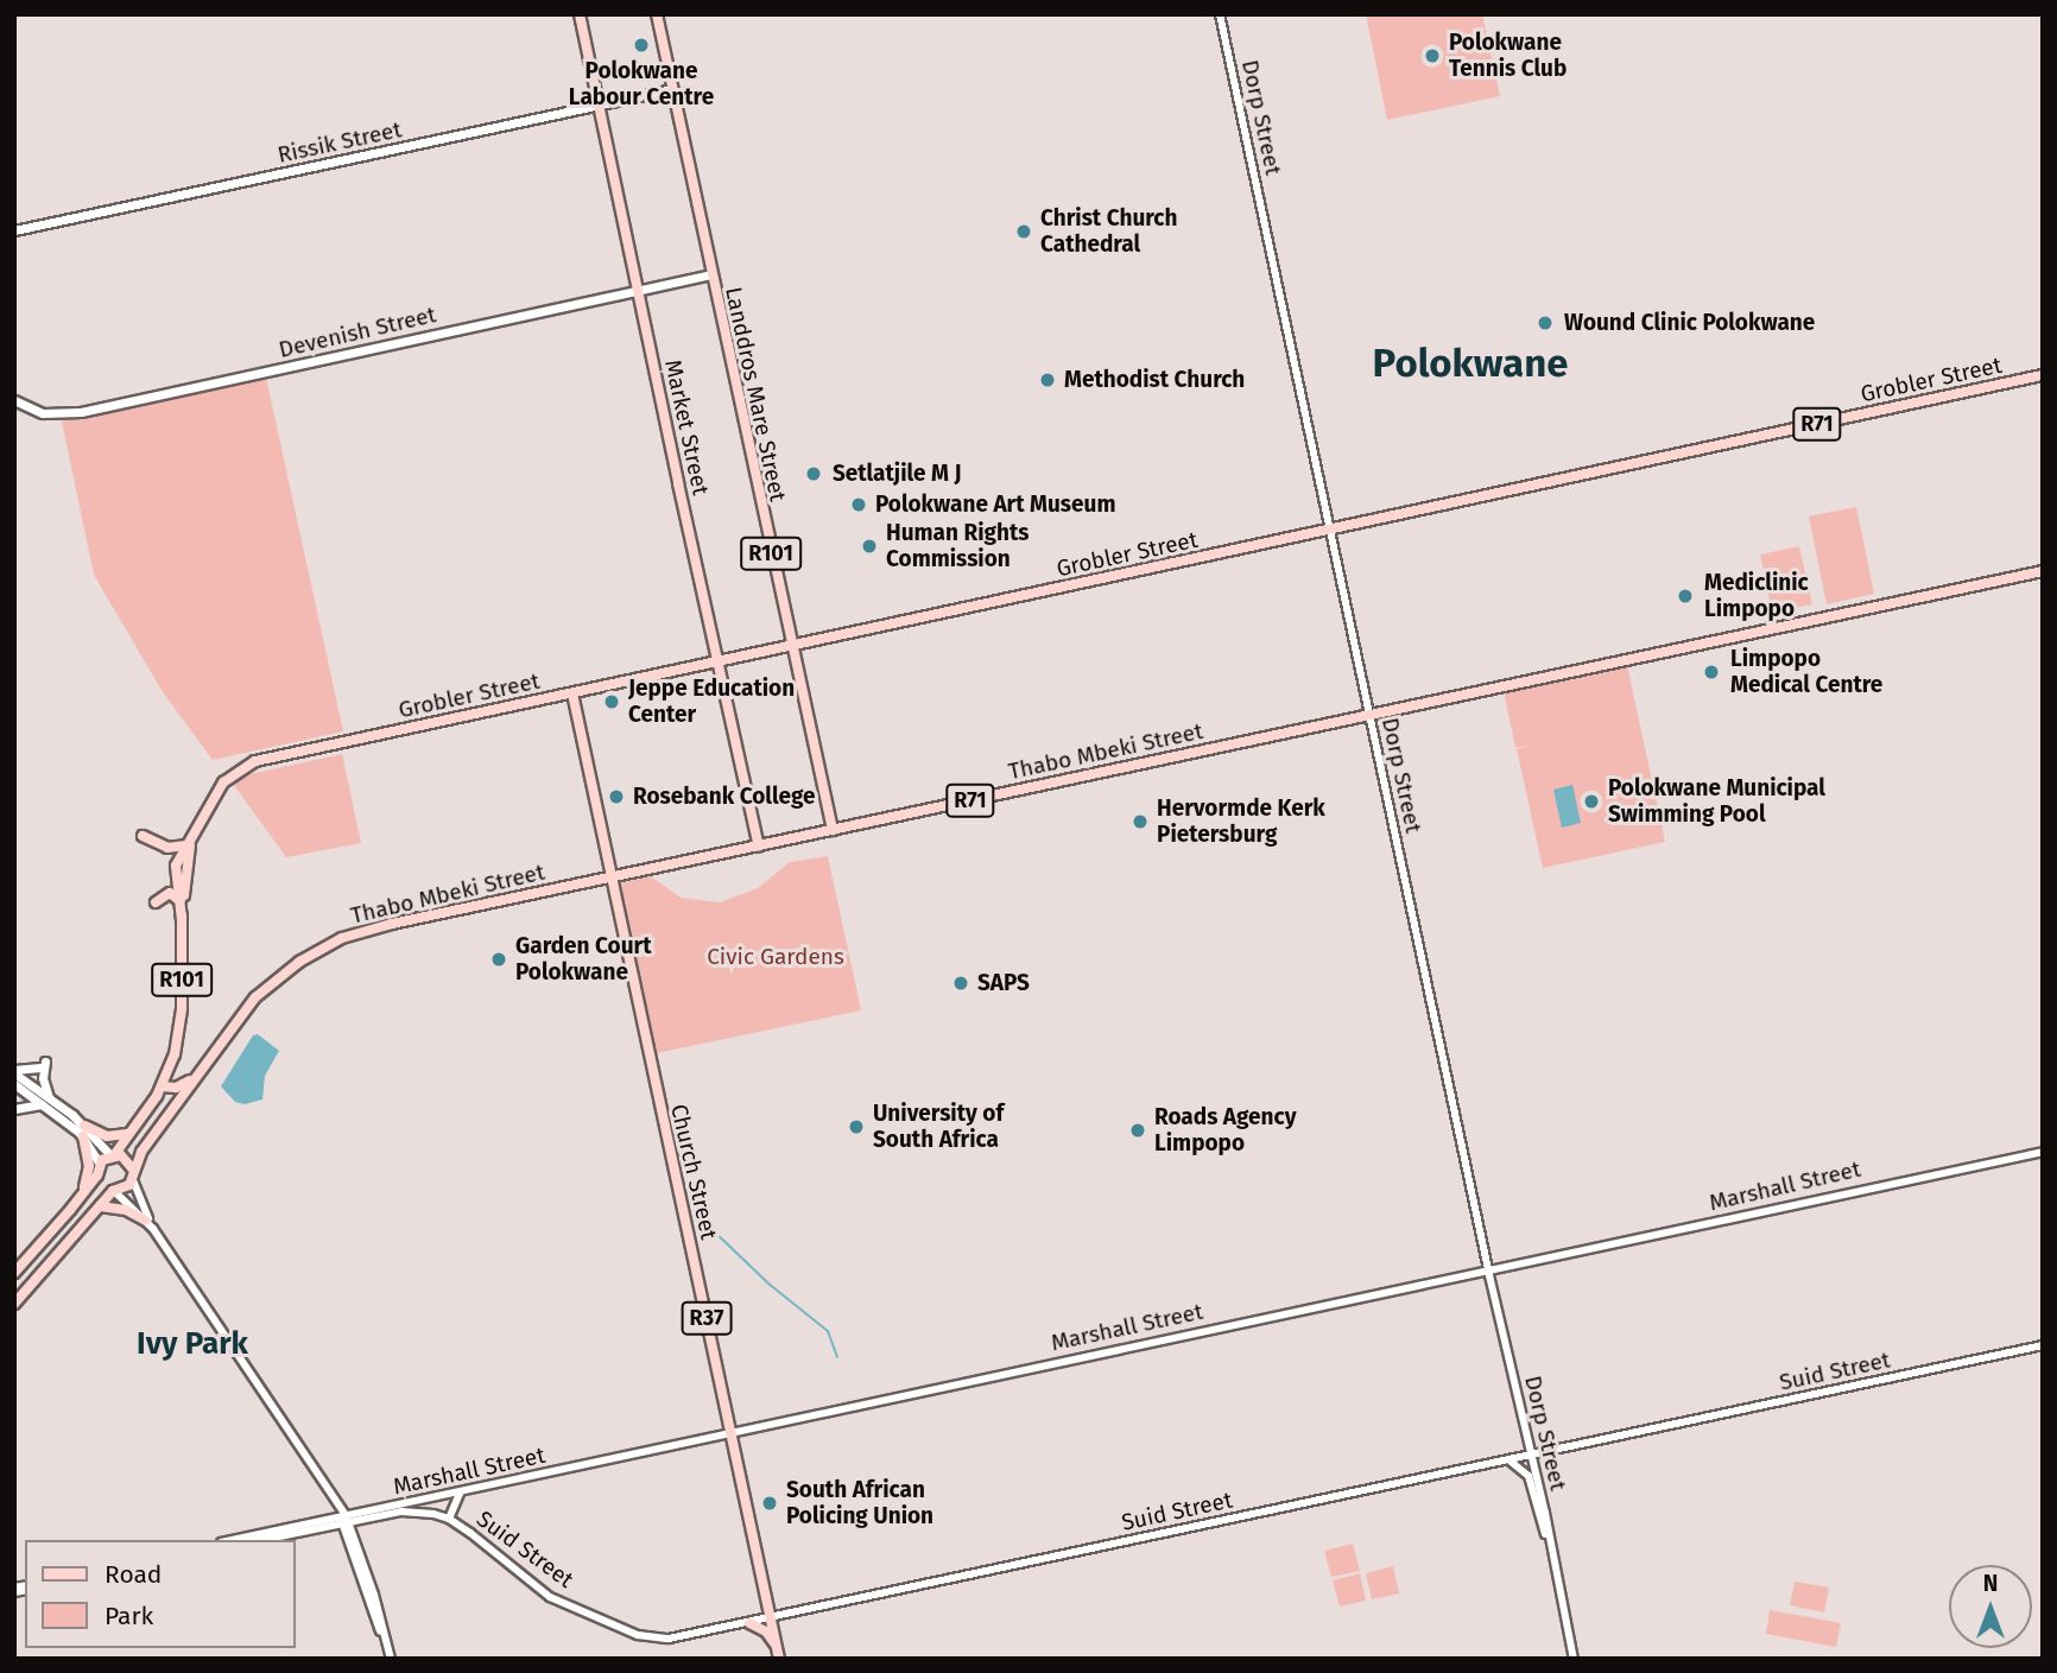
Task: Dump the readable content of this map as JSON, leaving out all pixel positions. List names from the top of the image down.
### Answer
{
  "streets": {
    "main road": [
      "Rissik Street",
      "Devenish Street",
      "Grobler Street",
      "Landdros Mare Street",
      "R71",
      "Market Street",
      "R101",
      "Thabo Mbeki Street",
      "Church Street",
      "R37"
    ],
    "street": ["Dorp Street", "Marshall Street", "Suid Street"]
  },
  "crossings": [
    ["Dorp Street", "Grobler Street"],
    ["Dorp Street", "Thabo Mbeki Street"],
    ["Dorp Street", "Marshall Street"],
    ["Dorp Street", "Suid Street"],
    ["Rissik Street", "Landdros Mare Street"],
    ["Rissik Street", "Market Street"],
    ["Devenish Street", "Landdros Mare Street"],
    ["Devenish Street", "Market Street"],
    ["Grobler Street", "Landdros Mare Street"],
    ["Grobler Street", "Market Street"],
    ["Grobler Street", "R101"],
    ["Grobler Street", "Thabo Mbeki Street"],
    ["Grobler Street", "Church Street"],
    ["Landdros Mare Street", "Thabo Mbeki Street"],
    ["Market Street", "Thabo Mbeki Street"],
    ["R101", "Thabo Mbeki Street"],
    ["Thabo Mbeki Street", "Church Street"],
    ["Church Street", "Marshall Street"],
    ["Church Street", "Suid Street"],
    ["Marshall Street", "Suid Street"]
  ],
  "districts": ["Polokwane", "Ivy Park"],
  "parks": ["Civic Gardens"],
  "places": [
    "Polokwane Labour Centre",
    "Polokwane Tennis Club",
    "Christ Church Cathedral",
    "Wound Clinic Polokwane",
    "Methodist Church",
    "Setlatjile M J",
    "Polokwane Art Museum",
    "Human Rights Commission",
    "Mediclinic Limpopo",
    "Limpopo Medical Centre",
    "Jeppe Education Center",
    "Rosebank College",
    "Polokwane Municipal Swimming Pool",
    "Hervormde Kerk Pietersburg",
    "Garden Court Polokwane",
    "SAPS",
    "University of South Africa",
    "Roads Agency Limpopo",
    "South African Policing Union"
  ],
  "legend": ["Road", "Park"],
  "north": "top"
}
